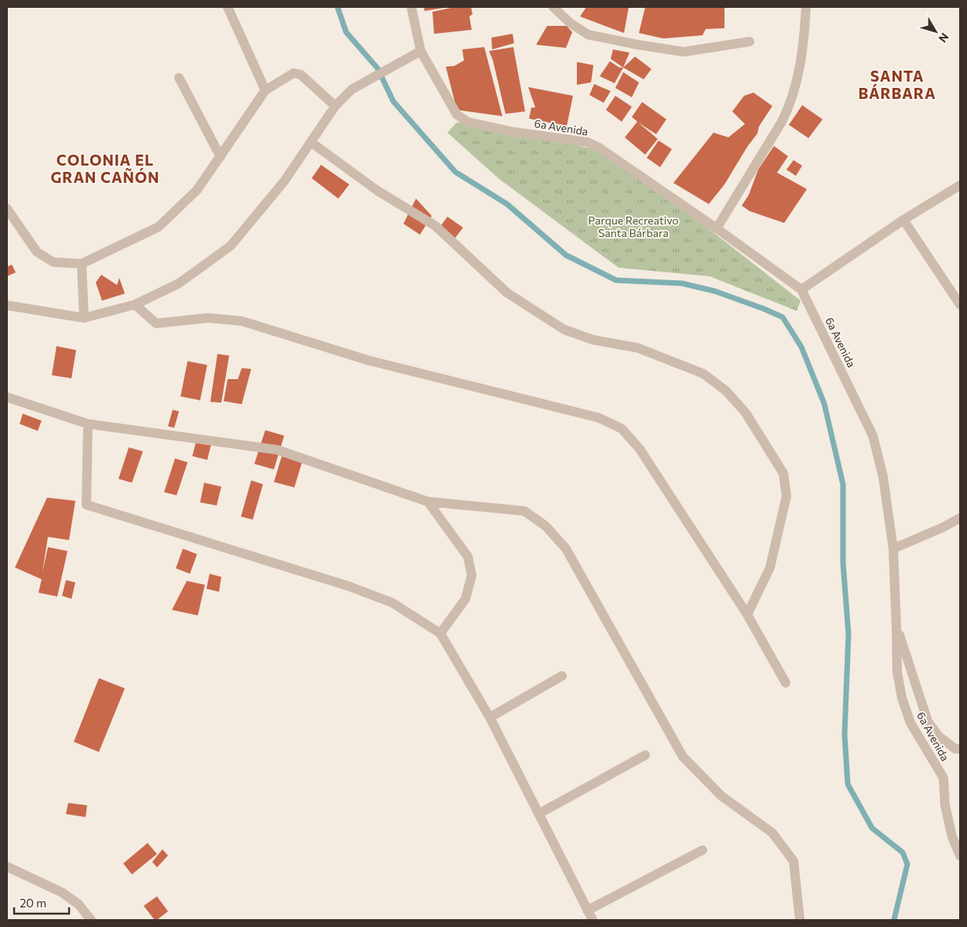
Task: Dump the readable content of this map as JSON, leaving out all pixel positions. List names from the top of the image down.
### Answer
{
  "streets": {
    "street": ["6a Avenida"]
  },
  "districts": ["SANTA BÁRBARA", "COLONIA EL GRAN CAÑÓN"],
  "parks": ["Parque Recreativo Santa Bárbara"],
  "scale_bar": "20 m",
  "north": "bottom right"
}
